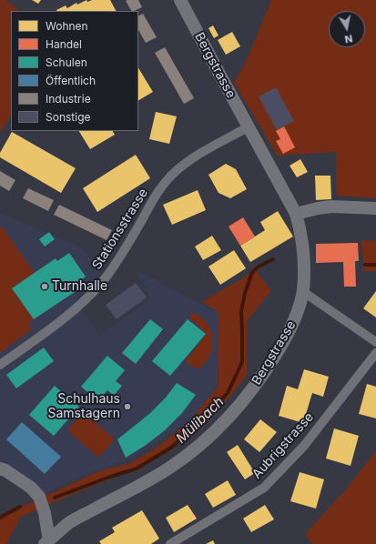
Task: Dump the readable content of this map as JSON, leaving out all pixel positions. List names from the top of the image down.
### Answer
{
  "streets": {
    "main road": ["Bergstrasse"],
    "street": ["Stationsstrasse", "Aubrigstrasse"]
  },
  "crossings": [
    ["Bergstrasse", "Stationsstrasse"]
  ],
  "water": ["Mülibach"],
  "places": ["Turnhalle", "Schulhaus Samstagern"],
  "legend": [
    "Wohnen",
    "Handel",
    "Schulen",
    "Öffentlich",
    "Industrie",
    "Sonstige"
  ],
  "north": "bottom"
}
